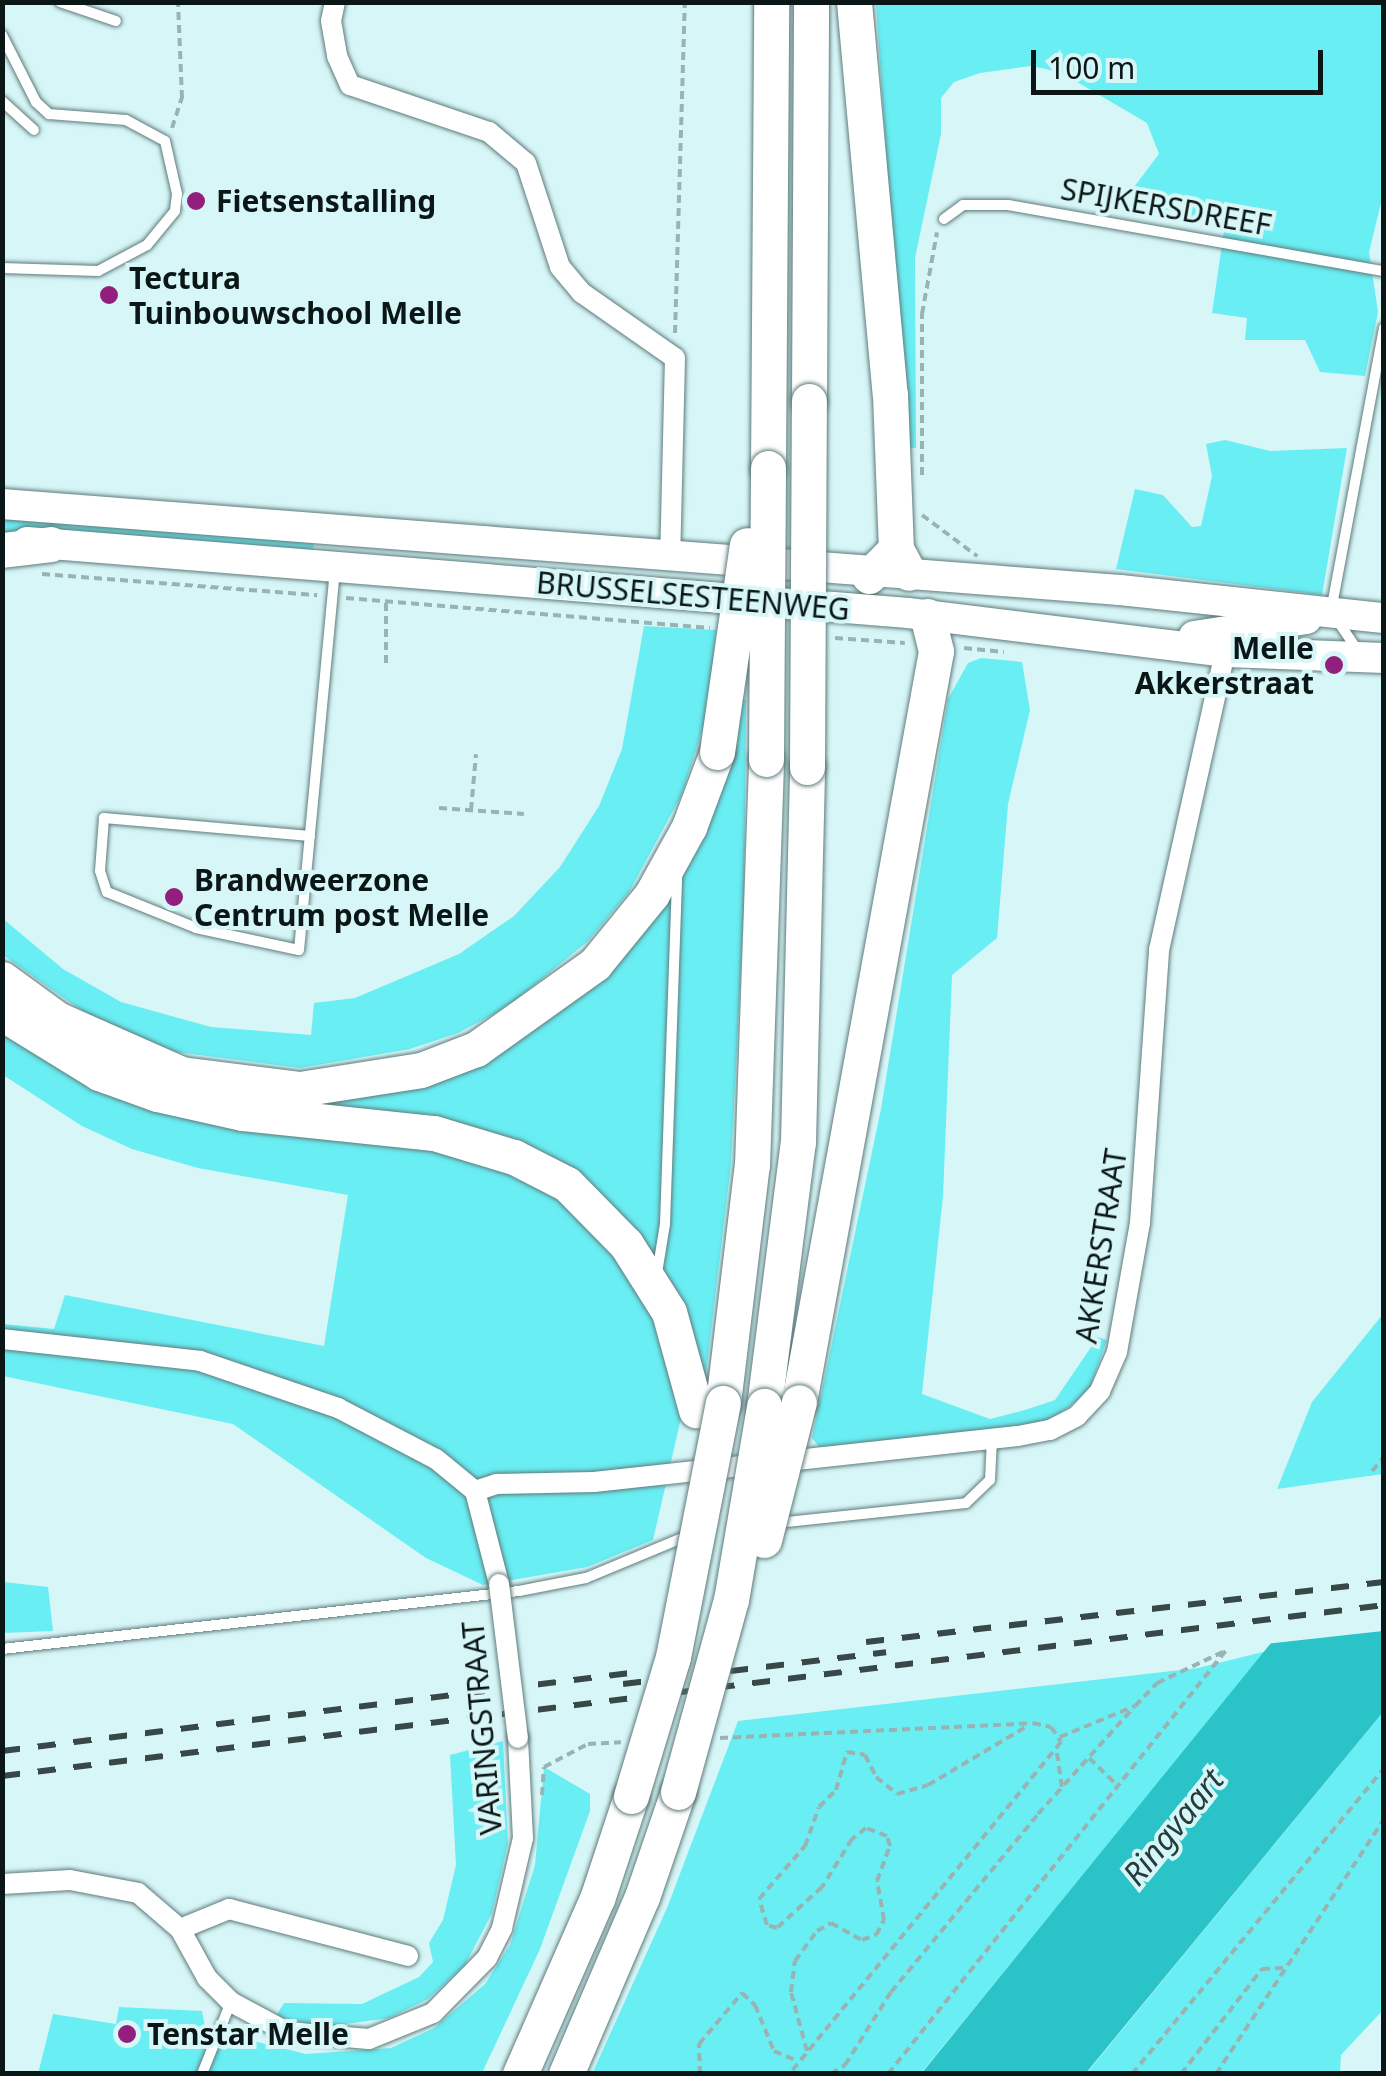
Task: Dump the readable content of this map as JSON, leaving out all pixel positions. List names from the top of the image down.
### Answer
{
  "streets": {
    "main road": ["BRUSSELSESTEENWEG"],
    "street": ["AKKERSTRAAT", "VARINGSTRAAT"],
    "lane": ["SPIJKERSDREEF"]
  },
  "crossings": [
    ["BRUSSELSESTEENWEG", "AKKERSTRAAT"],
    ["AKKERSTRAAT", "VARINGSTRAAT"]
  ],
  "water": ["Ringvaart"],
  "places": [
    "Fietsenstalling",
    "Tectura Tuinbouwschool Melle",
    "Melle Akkerstraat",
    "Brandweerzone Centrum post Melle",
    "Tenstar Melle"
  ],
  "scale_bar": "100 m"
}
